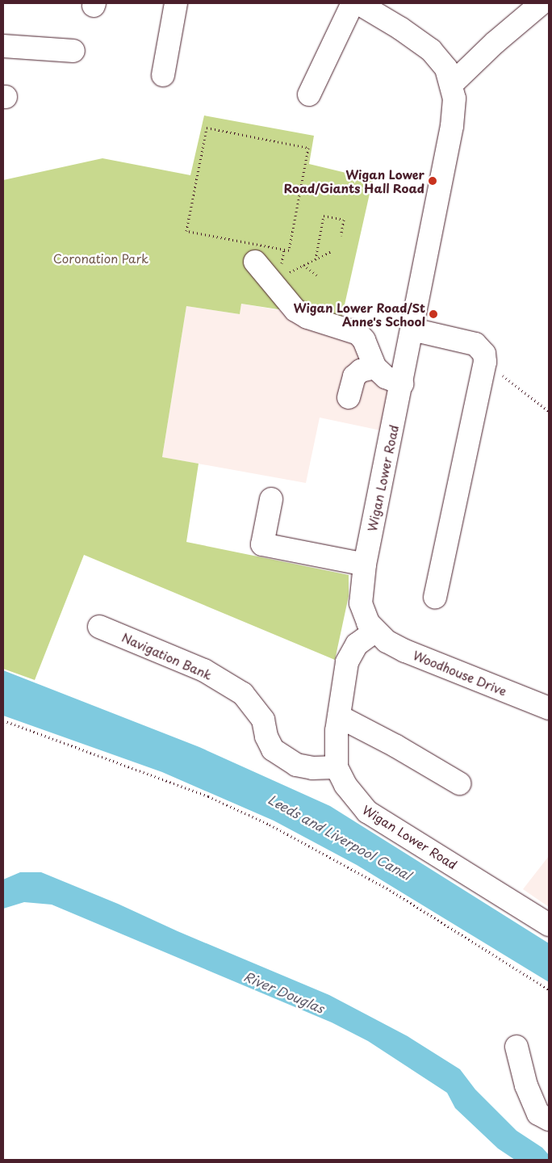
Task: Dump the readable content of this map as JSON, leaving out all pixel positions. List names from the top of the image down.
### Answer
{
  "streets": {
    "street": ["Wigan Lower Road", "Navigation Bank", "Woodhouse Drive"]
  },
  "crossings": [
    ["Wigan Lower Road", "Navigation Bank"],
    ["Wigan Lower Road", "Woodhouse Drive"]
  ],
  "water": ["Leeds and Liverpool Canal", "River Douglas"],
  "parks": ["Coronation Park"],
  "places": ["Wigan Lower Road/Giants Hall Road", "Wigan Lower Road/St Anne's School"]
}
